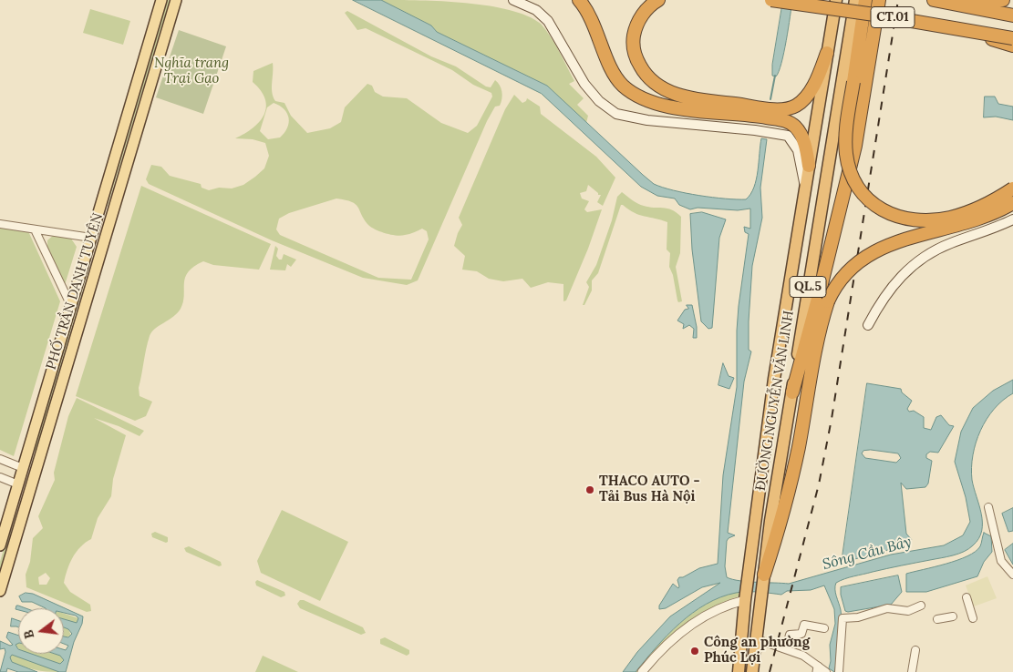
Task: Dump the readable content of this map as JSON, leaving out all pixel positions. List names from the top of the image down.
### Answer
{
  "streets": {
    "highway": ["CT.01", "QL.5", "ĐƯỜNG NGUYỄN VĂN LINH"],
    "main road": ["PHỐ TRẦN DANH TUYÊN"]
  },
  "water": ["Sông Cầu Bây"],
  "parks": ["Nghĩa trang Trại Gạo"],
  "places": ["THACO AUTO - Tải Bus Hà Nội", "Công an phường Phúc Lợi"],
  "north": "left"
}
